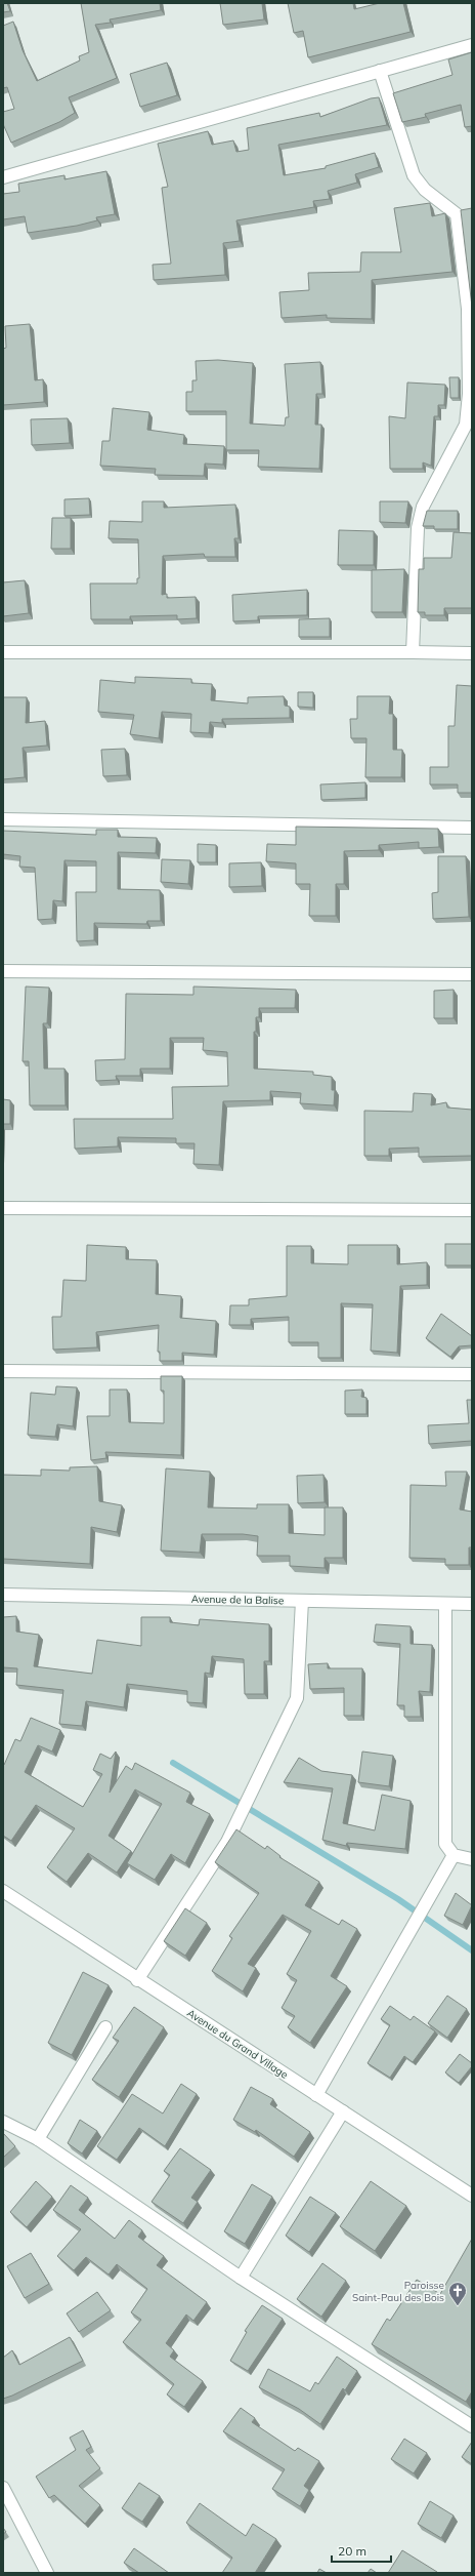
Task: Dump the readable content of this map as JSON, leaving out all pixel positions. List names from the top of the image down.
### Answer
{
  "streets": {
    "street": ["Avenue de la Balise", "Avenue du Grand Village"]
  },
  "places": {
    "church": ["Paroisse Saint-Paul des Bois"]
  },
  "scale_bar": "20 m"
}
